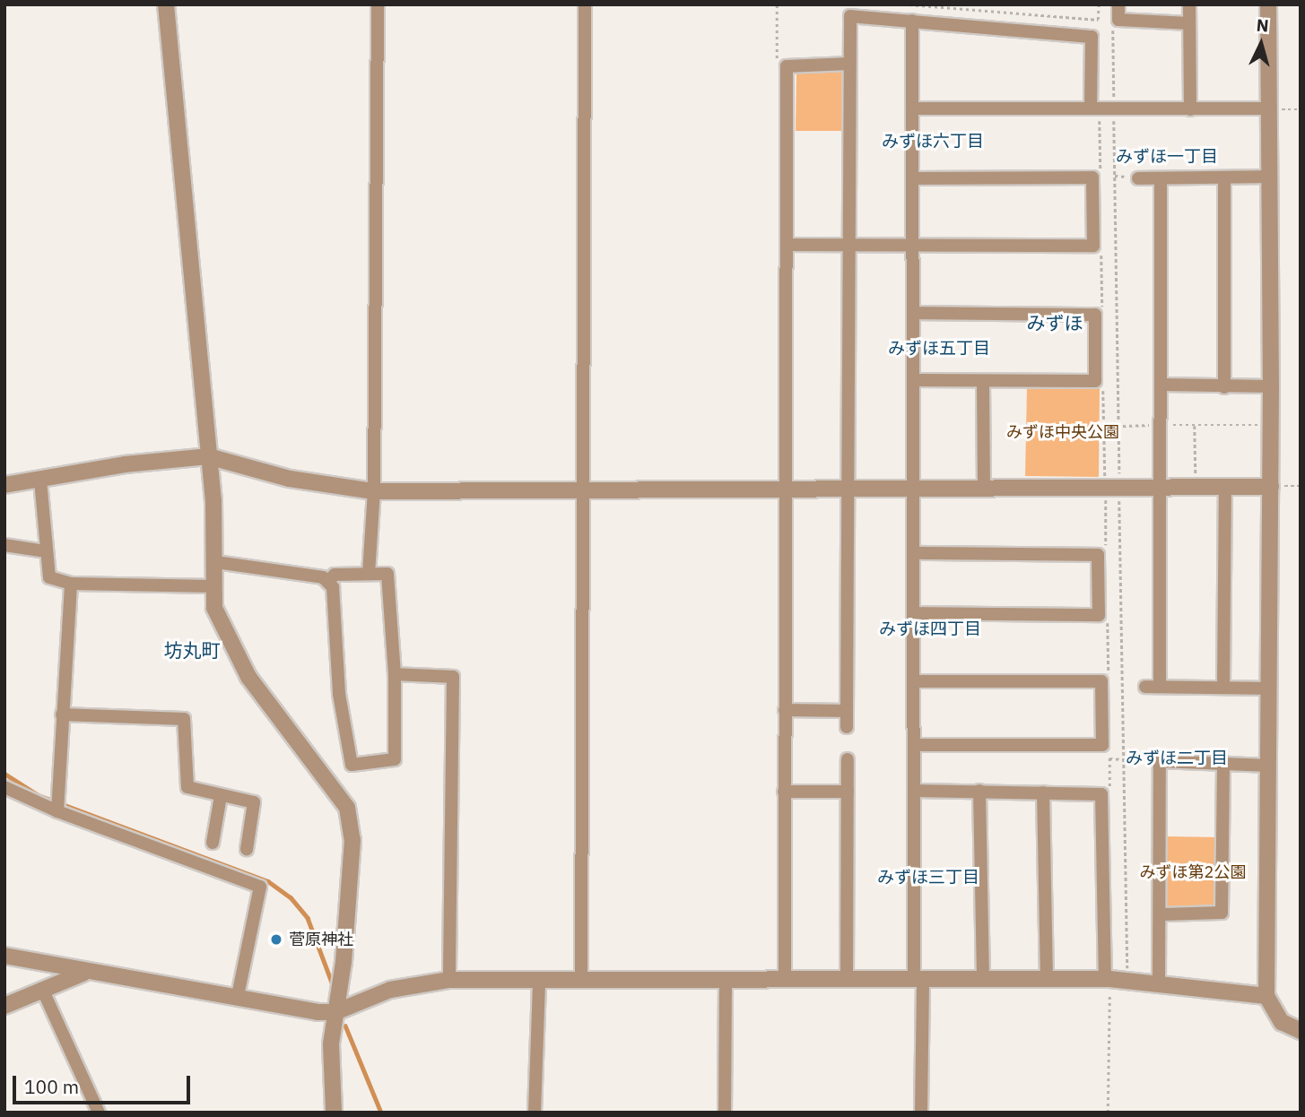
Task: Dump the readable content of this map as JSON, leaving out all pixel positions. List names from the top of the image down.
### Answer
{
  "districts": [
    "みずほ六丁目",
    "みずほ一丁目",
    "みずほ",
    "みずほ五丁目",
    "みずほ四丁目",
    "坊丸町",
    "みずほ二丁目",
    "みずほ三丁目"
  ],
  "parks": ["みずほ中央公園", "みずほ第2公園"],
  "places": ["菅原神社"],
  "scale_bar": "100 m",
  "north": "top"
}
